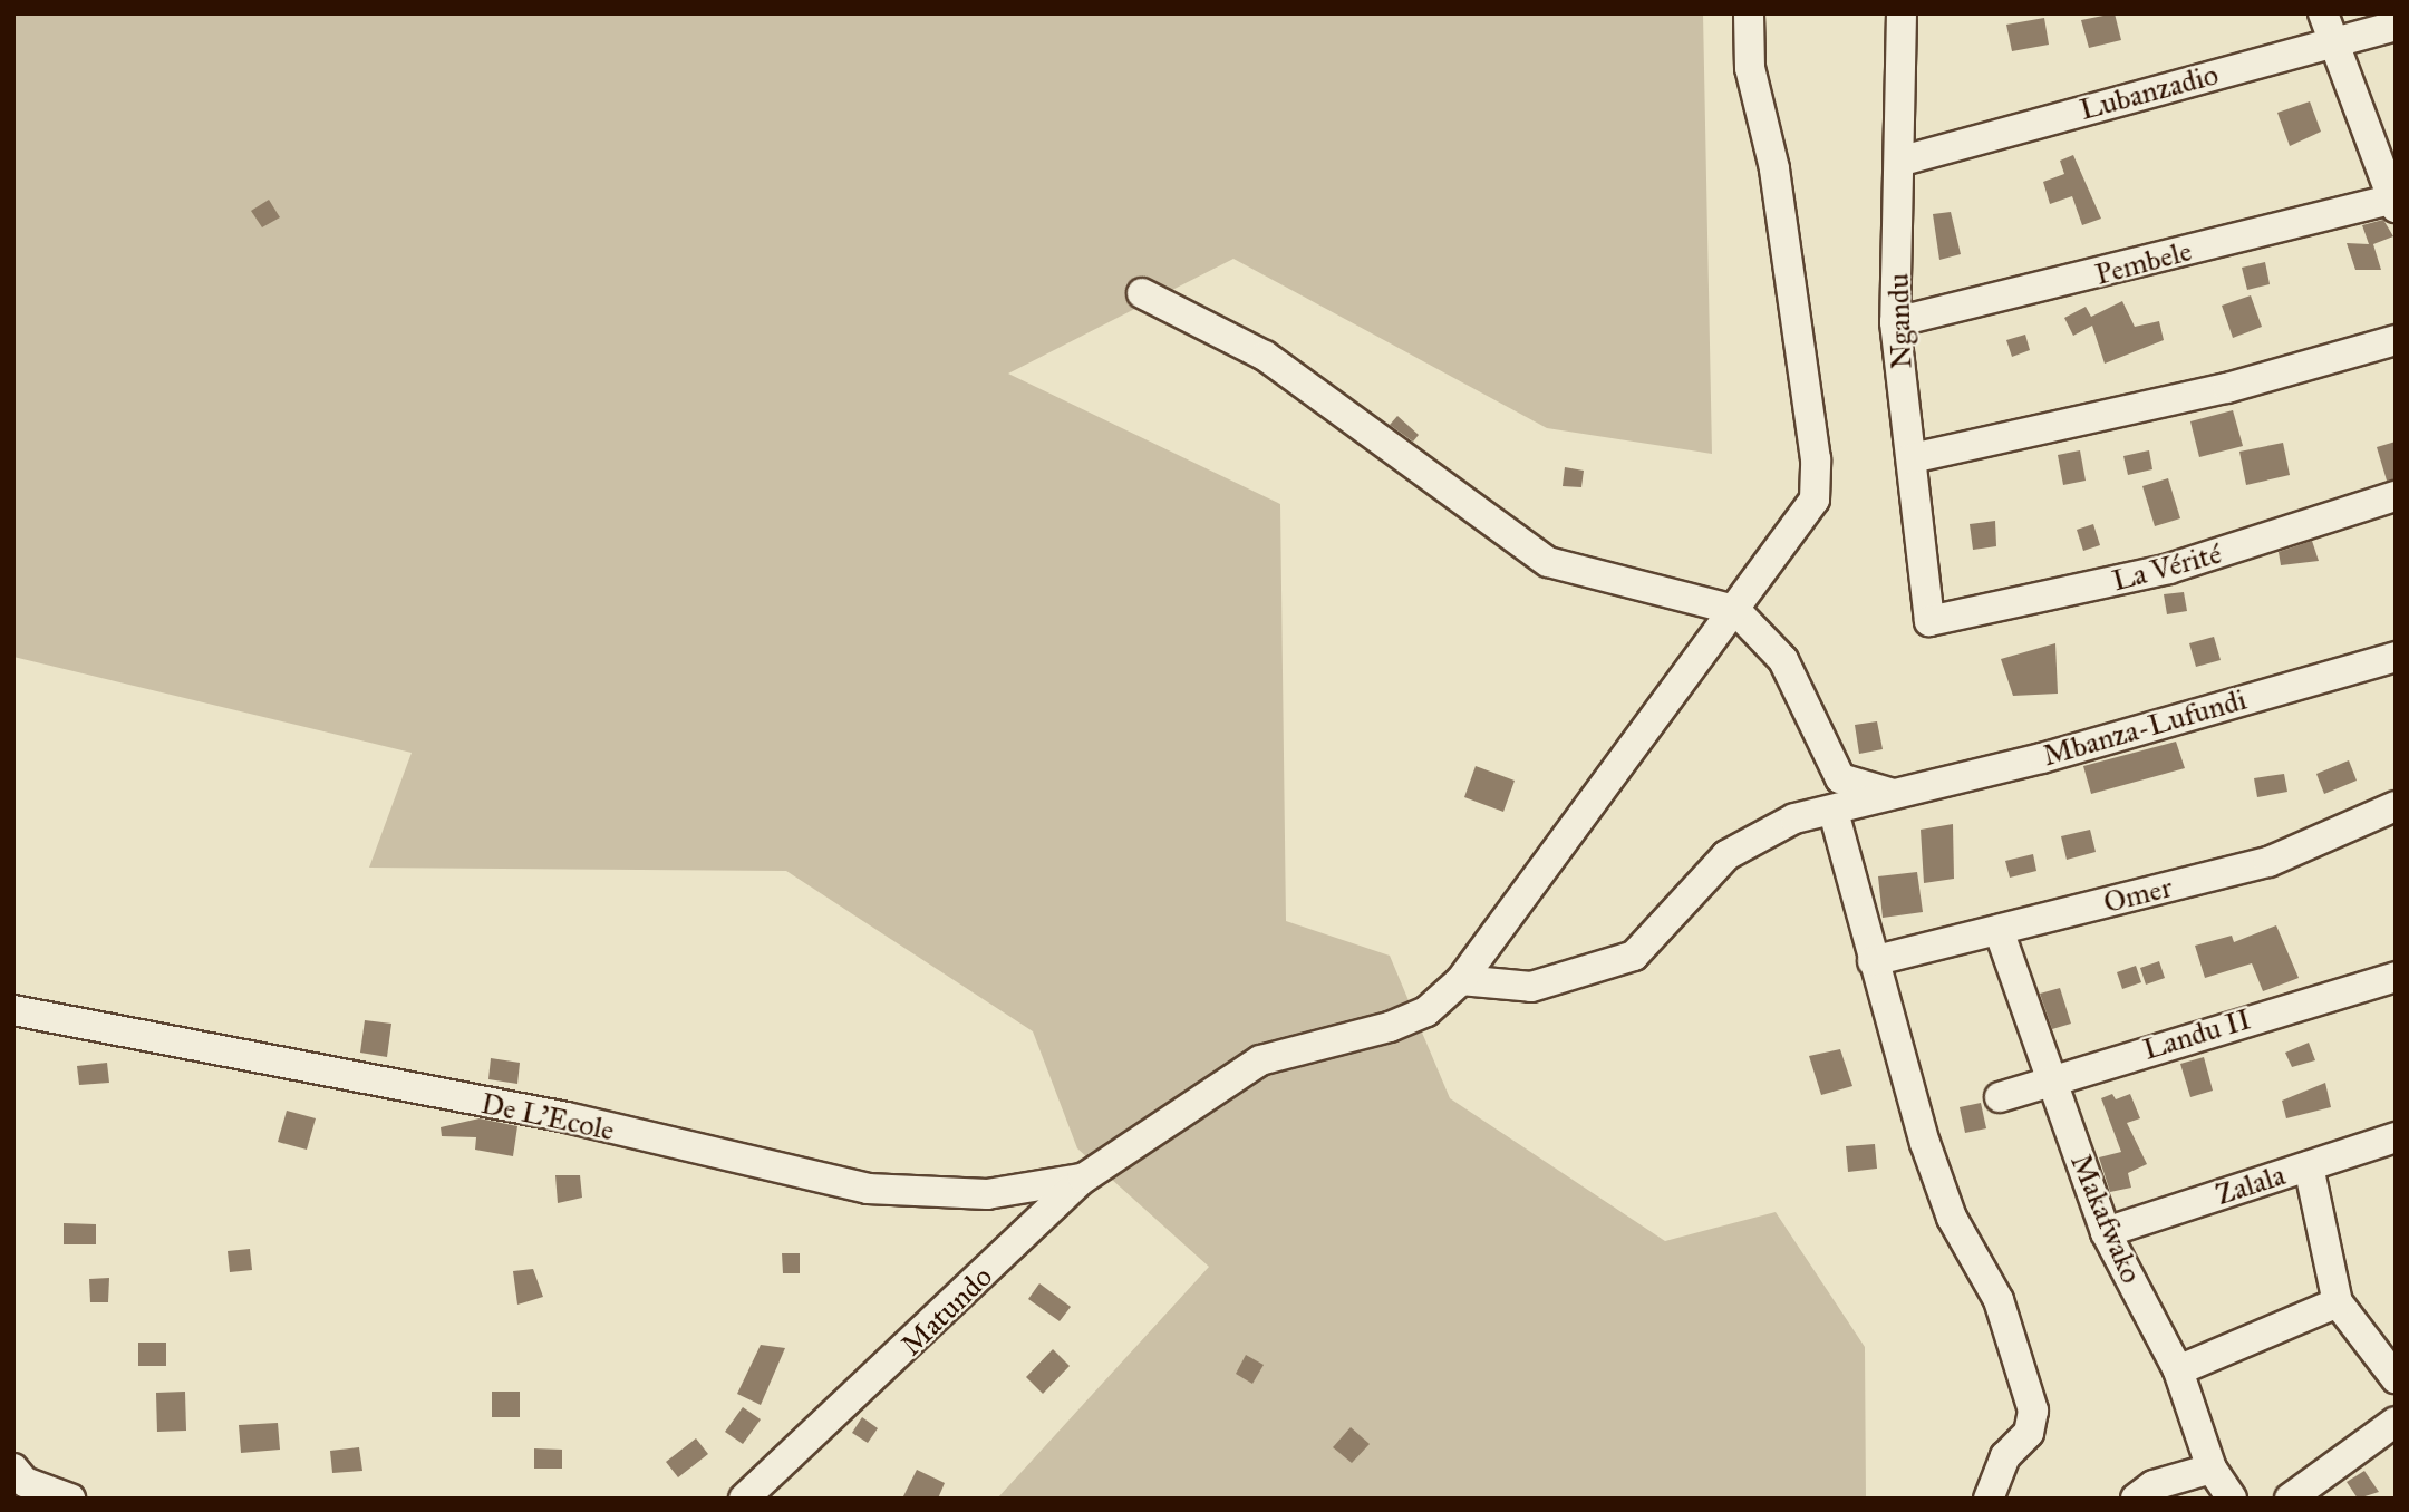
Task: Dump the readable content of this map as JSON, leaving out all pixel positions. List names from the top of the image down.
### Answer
{
  "streets": {
    "street": [
      "Lubanzadio",
      "Pembele",
      "Ngandu",
      "La Vérité",
      "Mbanza-Lufundi",
      "Omer",
      "Landu II",
      "De L'Ecole",
      "Zalala",
      "Makafwako",
      "Matundo"
    ]
  },
  "crossings": [
    ["Lubanzadio", "Ngandu"],
    ["Pembele", "Ngandu"],
    ["Ngandu", "La Vérité"],
    ["Mbanza-Lufundi", "Matundo"],
    ["Omer", "Makafwako"],
    ["Landu II", "Makafwako"],
    ["De L'Ecole", "Matundo"],
    ["Zalala", "Makafwako"]
  ]
}
